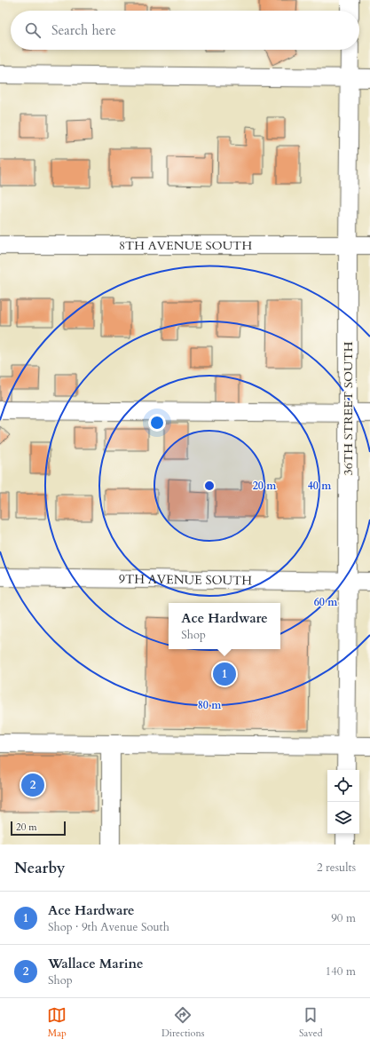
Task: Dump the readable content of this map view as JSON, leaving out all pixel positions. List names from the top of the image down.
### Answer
{
  "streets": {
    "street": ["8TH AVENUE SOUTH", "36TH STREET SOUTH", "9TH AVENUE SOUTH"]
  },
  "crossings": [
    ["8TH AVENUE SOUTH", "36TH STREET SOUTH"],
    ["36TH STREET SOUTH", "9TH AVENUE SOUTH"]
  ],
  "scale_bar": "20 m",
  "page": {
    "search": "Search here",
    "popup": ["Ace Hardware", "Shop"],
    "pins": ["1", "2"],
    "scale": "20 m",
    "heading": ["Nearby", "2 results"],
    "list": [
      {
        "mark": "1",
        "name": "Ace Hardware",
        "note": "Shop · 9th Avenue South",
        "value": "90 m"
      },
      {
        "mark": "2",
        "name": "Wallace Marine",
        "note": "Shop",
        "value": "140 m"
      }
    ],
    "nav": ["Map", "Directions", "Saved"]
  },
  "rings": [
    "20 m",
    "40 m",
    "60 m",
    "80 m"
  ]
}
